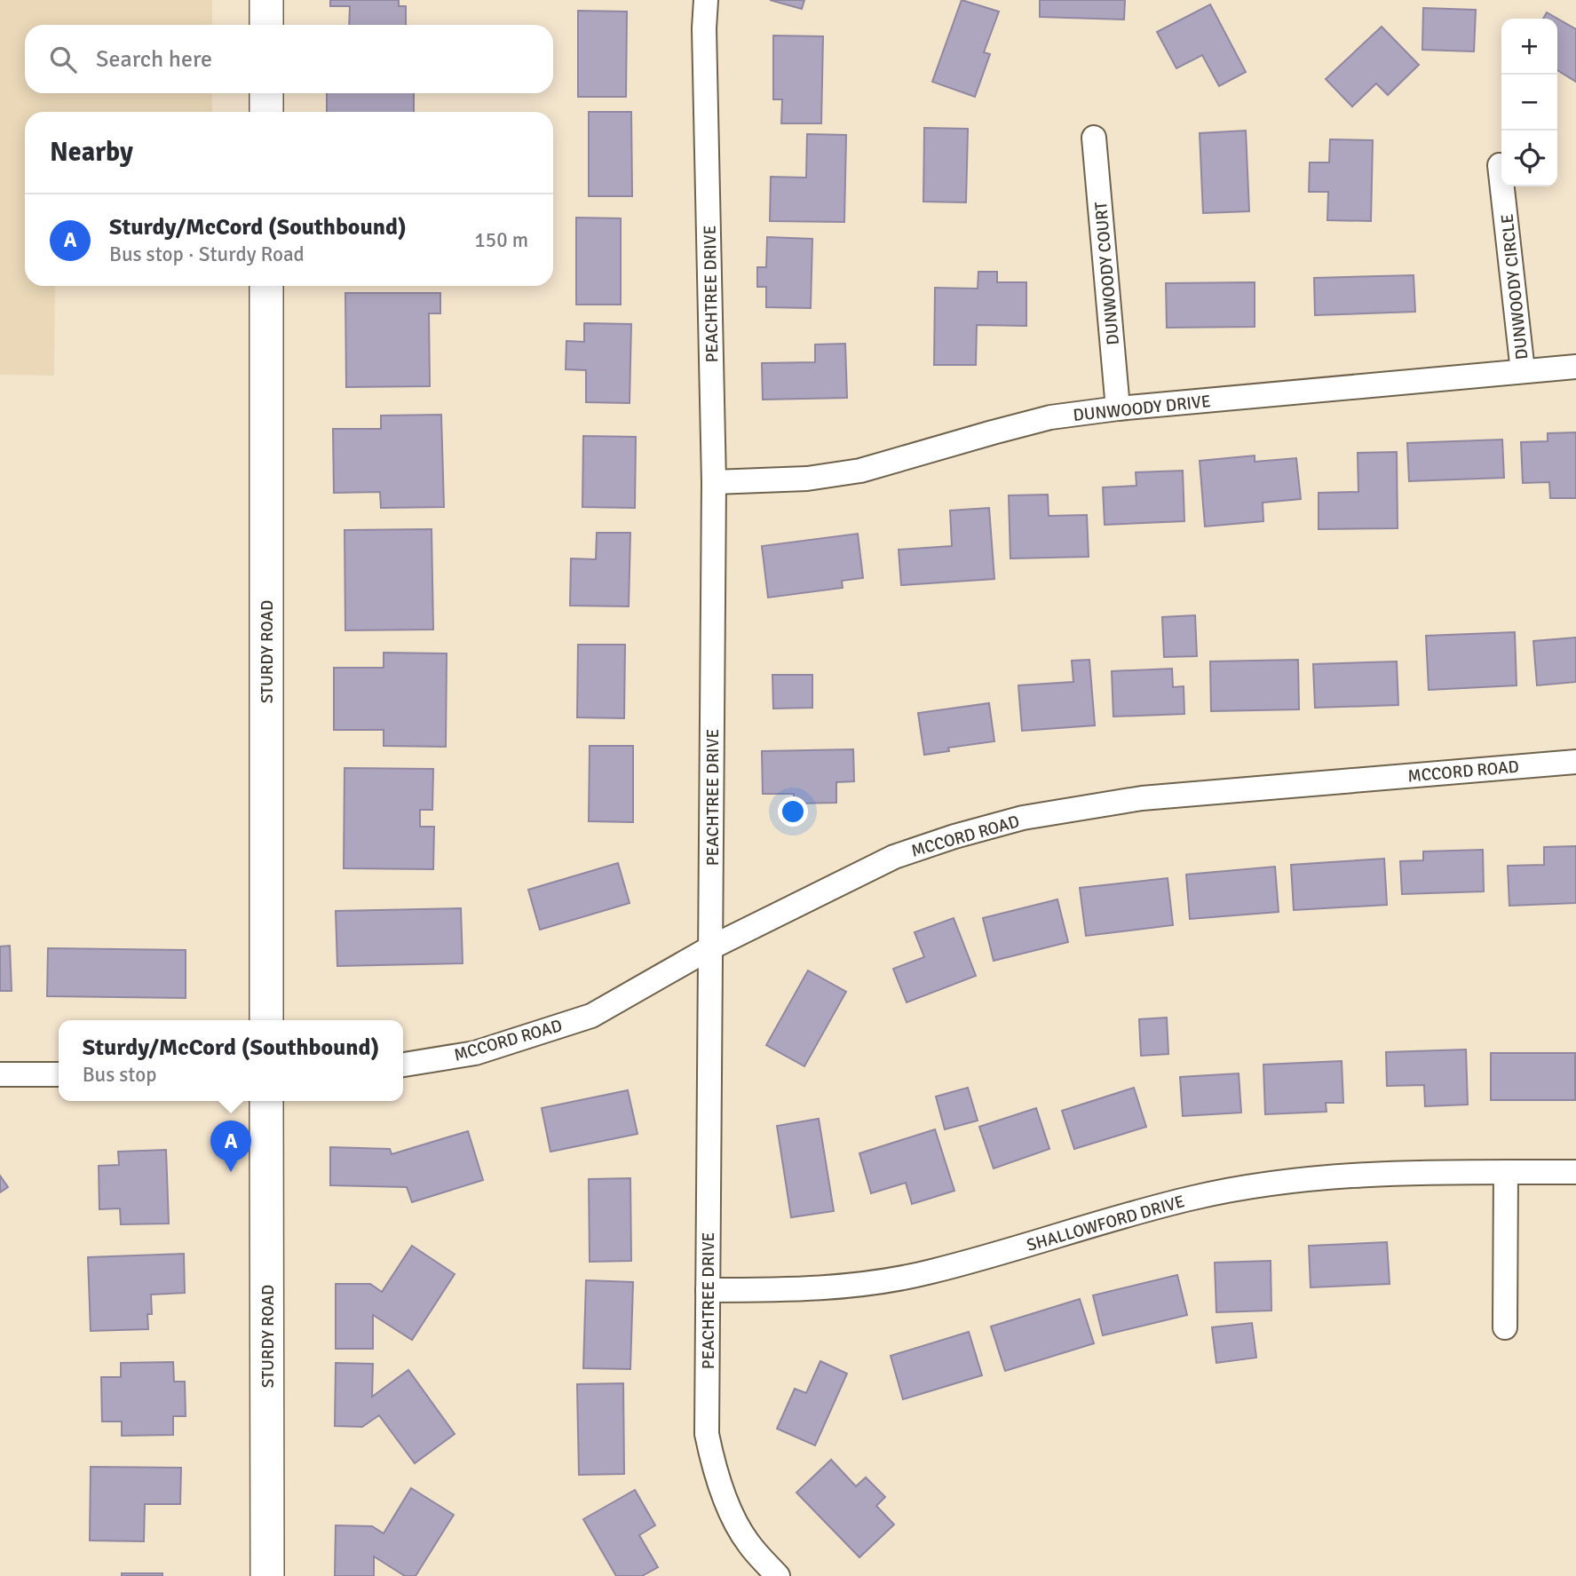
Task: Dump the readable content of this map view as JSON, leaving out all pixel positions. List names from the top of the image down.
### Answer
{
  "streets": {
    "street": [
      "DUNWOODY COURT",
      "DUNWOODY CIRCLE",
      "PEACHTREE DRIVE",
      "DUNWOODY DRIVE",
      "STURDY ROAD",
      "MCCORD ROAD",
      "SHALLOWFORD DRIVE"
    ]
  },
  "crossings": [
    ["DUNWOODY COURT", "DUNWOODY DRIVE"],
    ["DUNWOODY CIRCLE", "DUNWOODY DRIVE"],
    ["PEACHTREE DRIVE", "DUNWOODY DRIVE"],
    ["PEACHTREE DRIVE", "MCCORD ROAD"],
    ["PEACHTREE DRIVE", "SHALLOWFORD DRIVE"]
  ],
  "page": {
    "map_buttons": ["+", "−"],
    "search": "Search here",
    "heading": "Nearby",
    "list": [
      {
        "mark": "A",
        "name": "Sturdy/McCord (Southbound)",
        "note": "Bus stop · Sturdy Road",
        "value": "150 m"
      }
    ],
    "popup": ["Sturdy/McCord (Southbound)", "Bus stop"],
    "pins": "A"
  }
}
